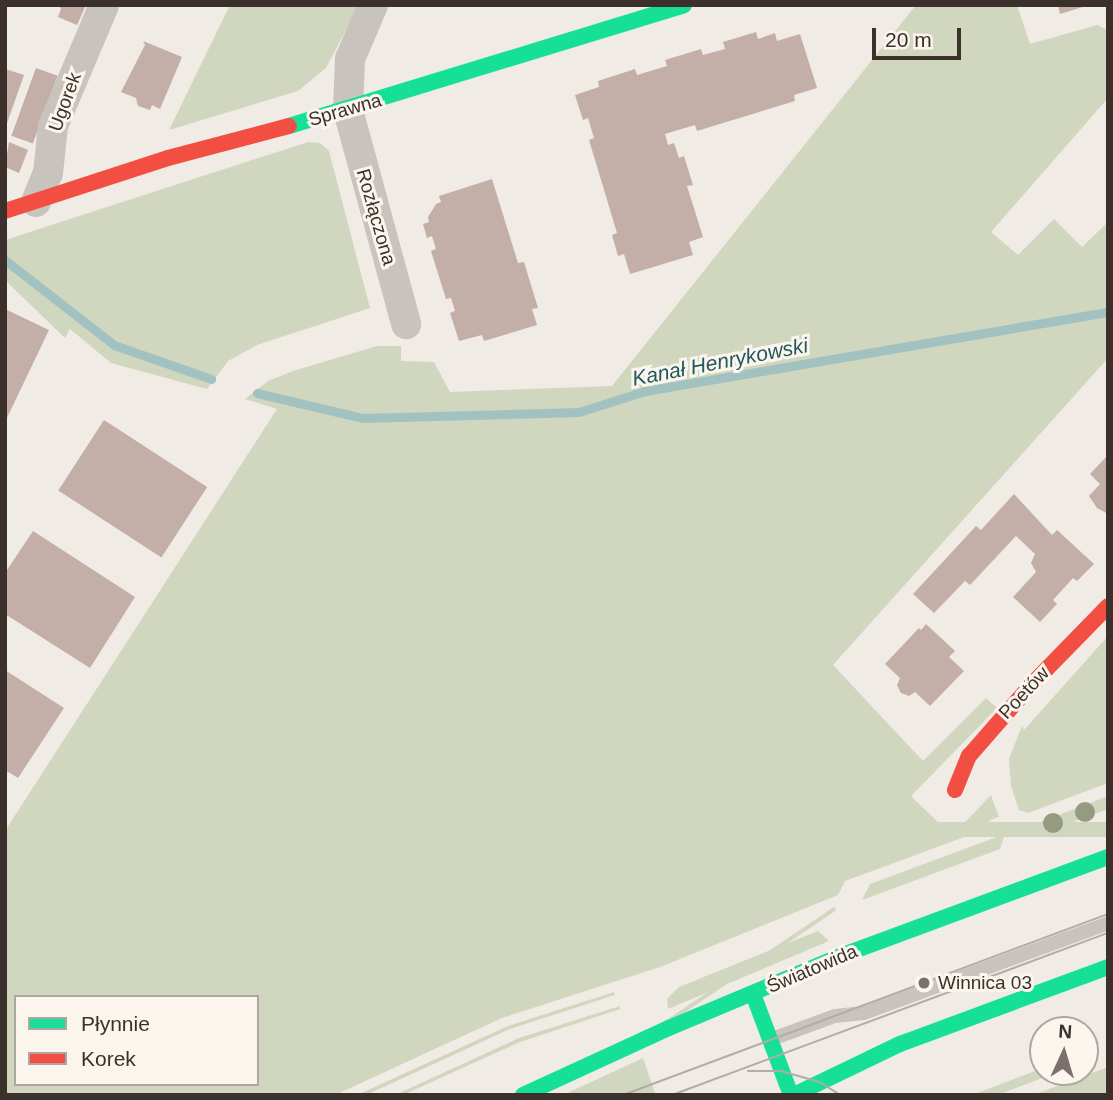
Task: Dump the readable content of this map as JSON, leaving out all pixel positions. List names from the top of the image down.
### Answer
{
  "streets": {
    "street": [
      "Ugorek",
      "Sprawna",
      "Rozłączona",
      "Poetów",
      "Światowida"
    ]
  },
  "crossings": [
    ["Ugorek", "Sprawna"],
    ["Sprawna", "Rozłączona"]
  ],
  "water": ["Kanał Henrykowski"],
  "places": ["Winnica 03"],
  "legend": ["Płynnie", "Korek"],
  "scale_bar": "20 m",
  "north": "top"
}
